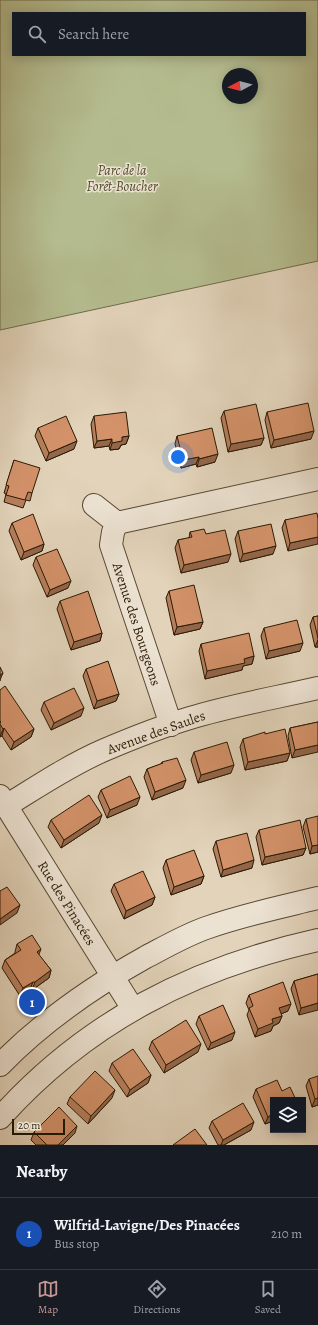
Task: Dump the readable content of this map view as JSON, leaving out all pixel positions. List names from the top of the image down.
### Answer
{
  "streets": {
    "street": ["Avenue des Bourgeons", "Avenue des Saules", "Rue des Pinacées"]
  },
  "crossings": [
    ["Avenue des Bourgeons", "Avenue des Saules"],
    ["Avenue des Saules", "Rue des Pinacées"]
  ],
  "parks": ["Parc de la Forêt-Boucher"],
  "scale_bar": "20 m",
  "north": "left",
  "page": {
    "search": "Search here",
    "pins": "1",
    "scale": "20 m",
    "heading": "Nearby",
    "list": [
      {
        "mark": "1",
        "name": "Wilfrid-Lavigne/Des Pinacées",
        "note": "Bus stop",
        "value": "210 m"
      }
    ],
    "nav": ["Map", "Directions", "Saved"]
  }
}
